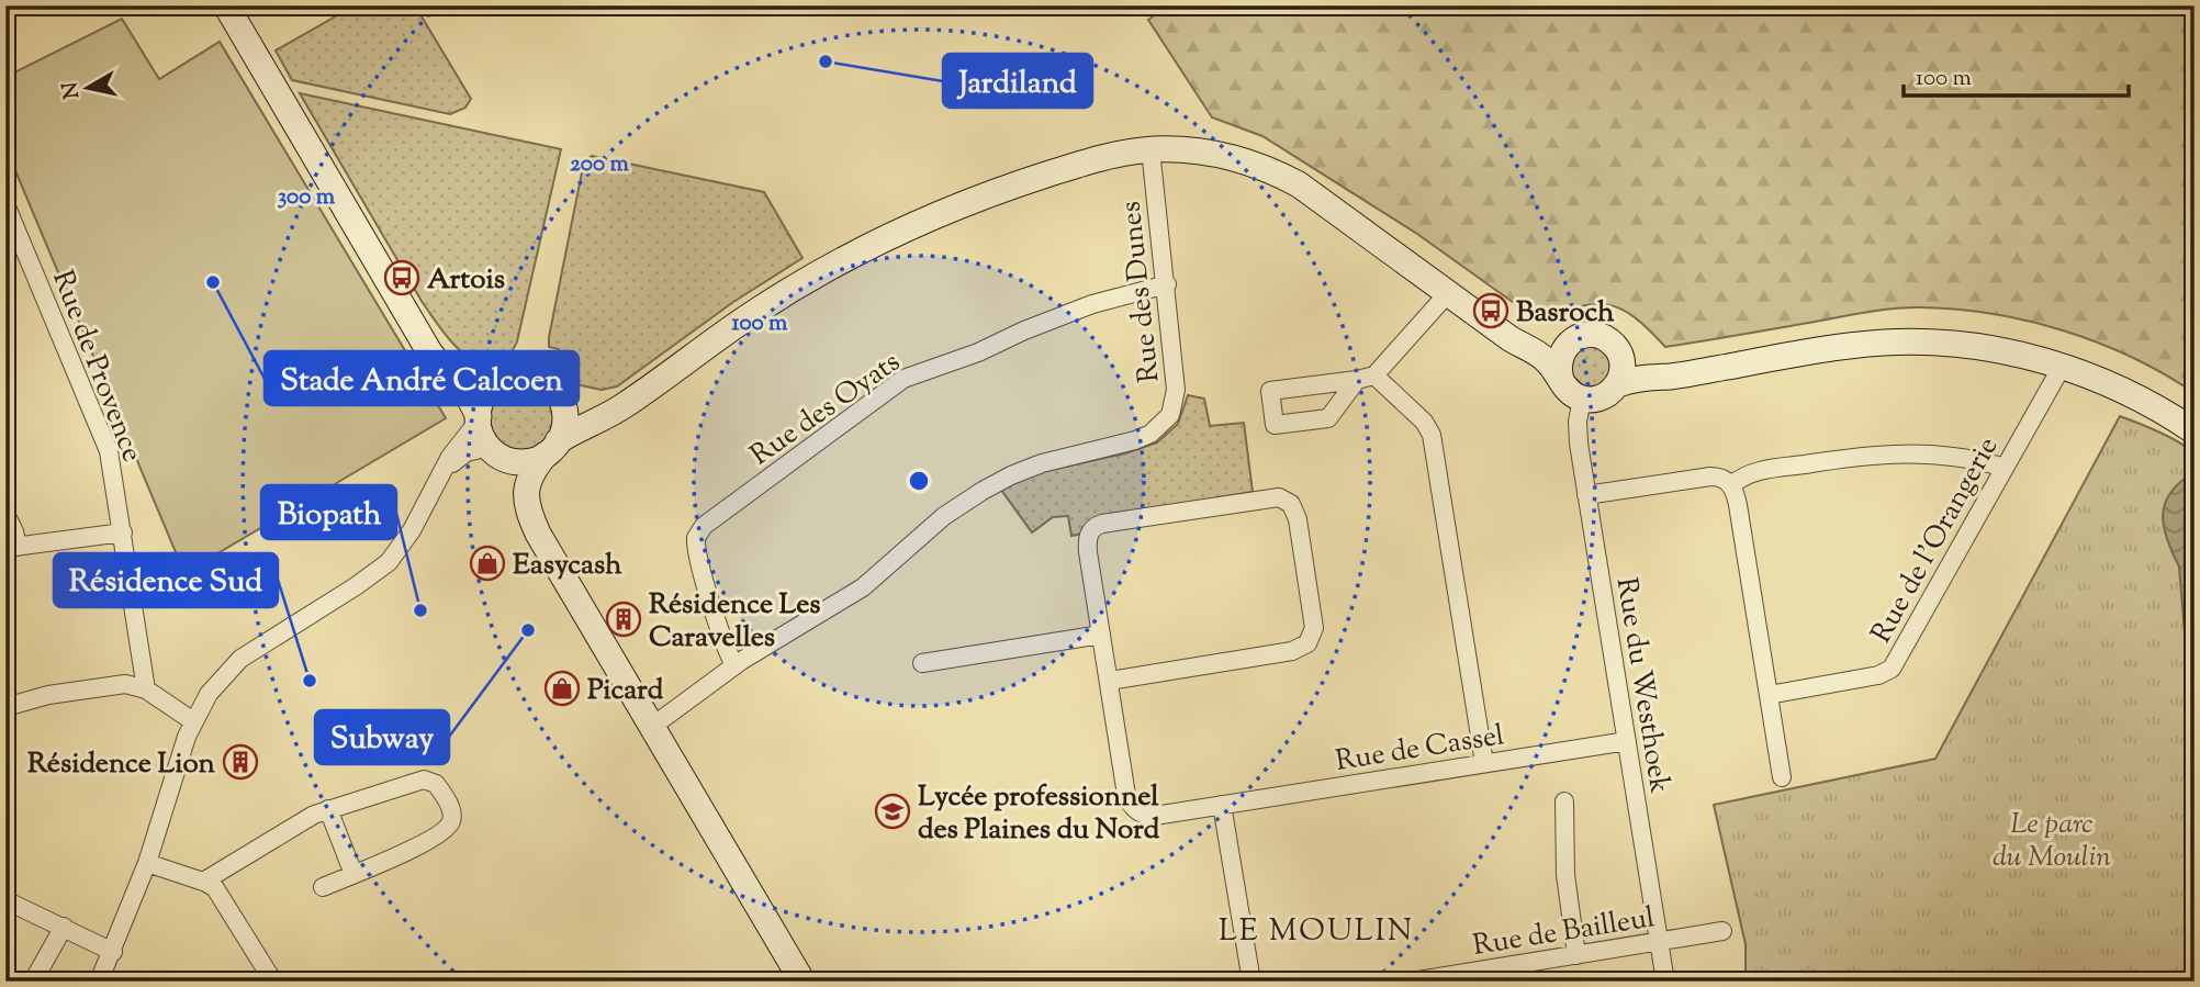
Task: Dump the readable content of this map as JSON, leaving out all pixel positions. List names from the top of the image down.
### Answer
{
  "streets": {
    "street": [
      "Rue des Dunes",
      "Rue de Provence",
      "Rue des Oyats",
      "Rue de l'Orangerie",
      "Rue du Westhoek",
      "Rue de Cassel",
      "Rue de Bailleul"
    ]
  },
  "crossings": [
    ["Rue des Dunes", "Rue des Oyats"],
    ["Rue du Westhoek", "Rue de Cassel"],
    ["Rue du Westhoek", "Rue de Bailleul"]
  ],
  "districts": ["LE MOULIN"],
  "parks": ["Le parc du Moulin"],
  "places": {
    "other": [
      "Jardiland",
      "Stade André Calcoen",
      "Biopath",
      "Subway",
      "Résidence Sud"
    ],
    "bus stop": ["Artois", "Basroch"],
    "shop": ["Easycash", "Picard"],
    "building": ["Résidence Les Caravelles", "Résidence Lion"],
    "school or university": ["Lycée professionnel des Plaines du Nord"]
  },
  "scale_bar": "100 m",
  "north": "left",
  "rings": ["200 m", "300 m", "100 m"]
}
